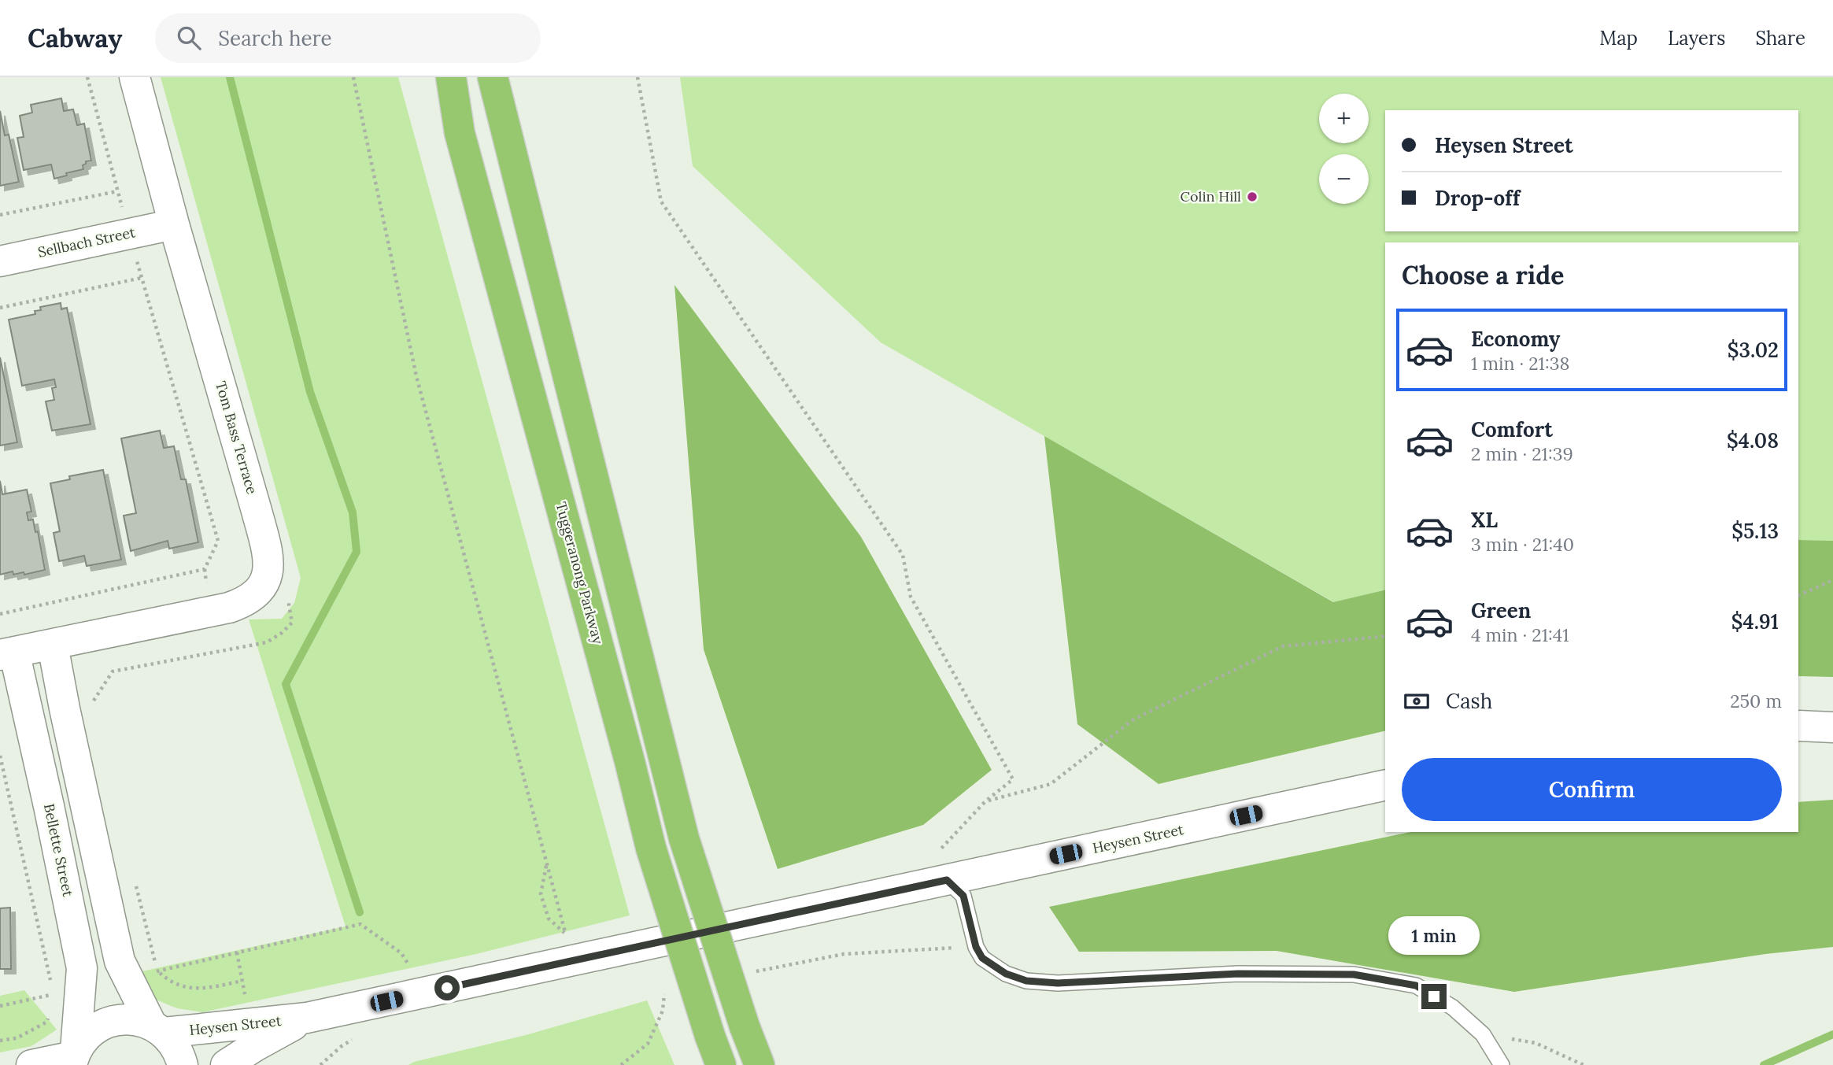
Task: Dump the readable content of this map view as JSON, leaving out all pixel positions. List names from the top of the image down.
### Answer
{
  "streets": {
    "highway": ["Tuggeranong Parkway"],
    "street": [
      "Sellbach Street",
      "Tom Bass Terrace",
      "Heysen Street",
      "Bellette Street"
    ]
  },
  "crossings": [
    ["Sellbach Street", "Tom Bass Terrace"],
    ["Heysen Street", "Bellette Street"]
  ],
  "places": ["Colin Hill"],
  "page": {
    "header": "Cabway",
    "search": "Search here",
    "nav": ["Map", "Layers", "Share"],
    "map_buttons": ["+", "−"],
    "banner": ["Heysen Street", "Drop-off"],
    "heading": "Choose a ride",
    "list": [
      {
        "name": "Economy",
        "note": "1 min · 21:38",
        "value": "$3.02"
      },
      {
        "name": "Comfort",
        "note": "2 min · 21:39",
        "value": "$4.08"
      },
      {
        "name": "XL",
        "note": "3 min · 21:40",
        "value": "$5.13"
      },
      {
        "name": "Green",
        "note": "4 min · 21:41",
        "value": "$4.91"
      }
    ],
    "pay": ["Cash", "250 m"],
    "buttons": "Confirm",
    "bubble": "1 min"
  }
}
